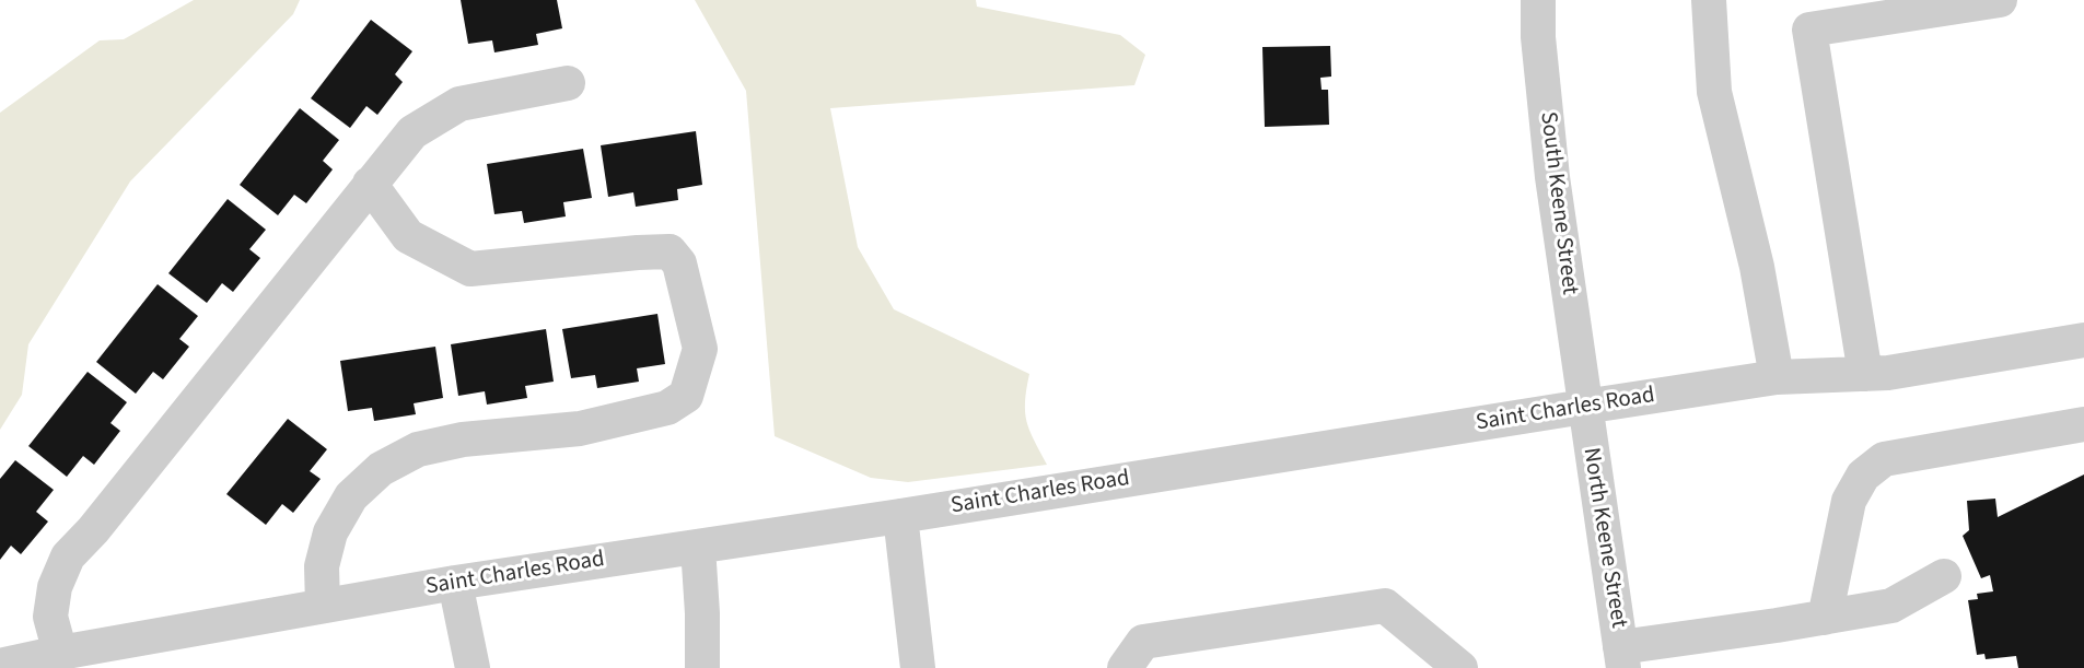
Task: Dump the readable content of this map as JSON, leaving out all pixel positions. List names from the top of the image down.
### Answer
{
  "streets": {
    "street": ["South Keene Street", "Saint Charles Road", "North Keene Street"]
  },
  "crossings": [
    ["South Keene Street", "Saint Charles Road"],
    ["South Keene Street", "North Keene Street"],
    ["Saint Charles Road", "North Keene Street"]
  ]
}
